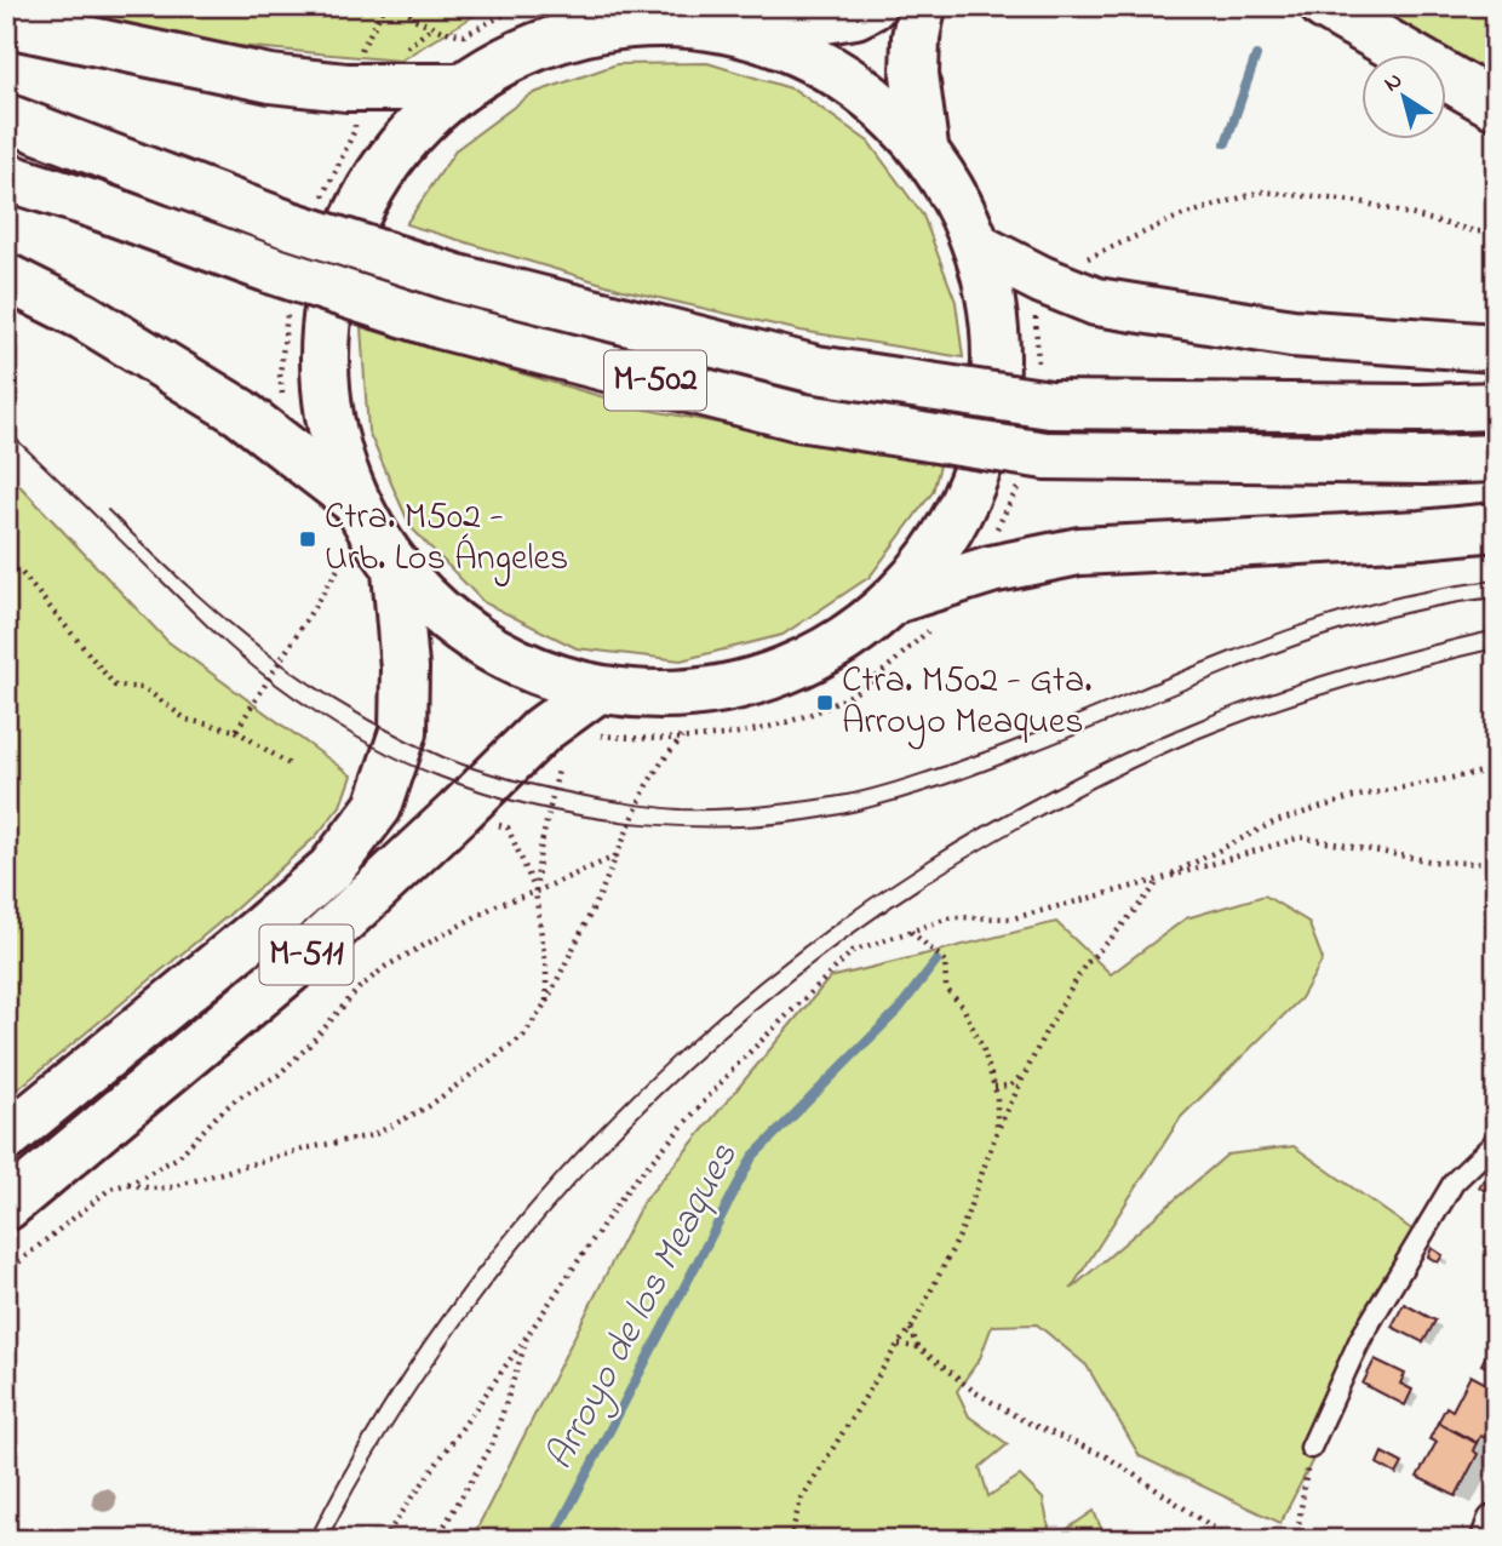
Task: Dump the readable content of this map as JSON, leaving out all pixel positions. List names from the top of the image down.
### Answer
{
  "streets": {
    "main road": ["M-502", "M-511"]
  },
  "water": ["Arroyo de los Meaques"],
  "places": {
    "transit": ["Ctra. M502 - Urb. Los Ángeles", "Ctra. M502 - Gta. Arroyo Meaques"]
  },
  "north": "top left"
}
